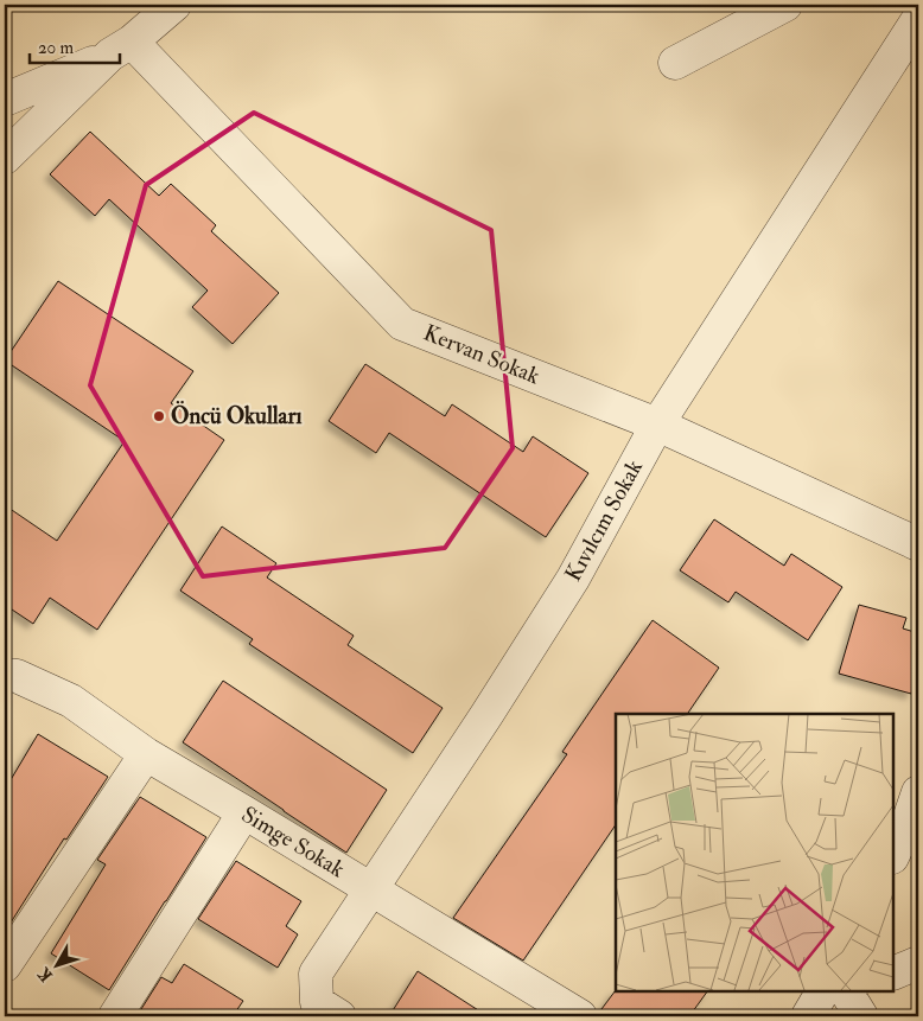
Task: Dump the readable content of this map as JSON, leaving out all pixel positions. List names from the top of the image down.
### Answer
{
  "streets": {
    "street": ["Kervan Sokak", "Kıvılcım Sokak", "Simge Sokak"]
  },
  "crossings": [
    ["Kervan Sokak", "Kıvılcım Sokak"],
    ["Kıvılcım Sokak", "Simge Sokak"]
  ],
  "places": ["Öncü Okulları"],
  "scale_bar": "20 m",
  "north": "bottom left"
}
